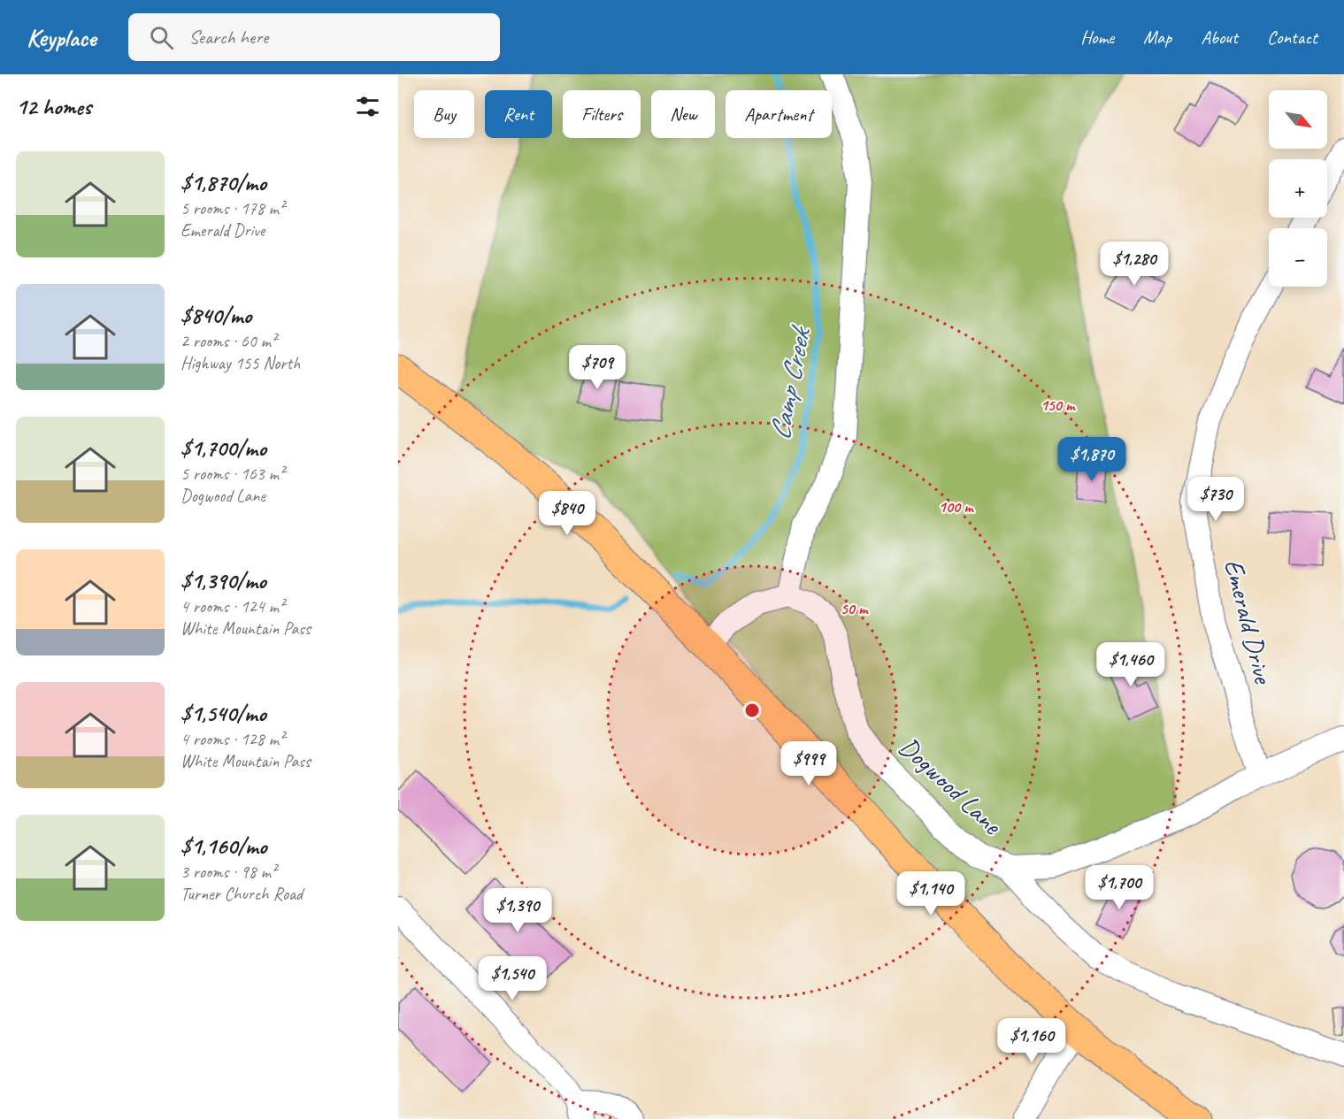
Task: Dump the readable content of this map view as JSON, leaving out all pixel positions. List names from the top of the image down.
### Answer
{
  "streets": {
    "street": ["Emerald Drive", "Dogwood Lane"]
  },
  "crossings": [
    ["Emerald Drive", "Dogwood Lane"]
  ],
  "water": ["Camp Creek"],
  "north": "bottom right",
  "page": {
    "header": "Keyplace",
    "search": "Search here",
    "nav": [
      "Home",
      "Map",
      "About",
      "Contact"
    ],
    "heading": "12 homes",
    "map_buttons": ["+", "−"],
    "chip": [
      "Buy",
      "Rent",
      "Filters",
      "New",
      "Apartment"
    ],
    "list": [
      {
        "name": "$1,870/mo",
        "note": "5 rooms · 178 m² · Emerald Drive"
      },
      {
        "name": "$840/mo",
        "note": "2 rooms · 60 m² · Highway 155 North"
      },
      {
        "name": "$1,700/mo",
        "note": "5 rooms · 163 m² · Dogwood Lane"
      },
      {
        "name": "$1,390/mo",
        "note": "4 rooms · 124 m² · White Mountain Pass"
      },
      {
        "name": "$1,540/mo",
        "note": "4 rooms · 128 m² · White Mountain Pass"
      },
      {
        "name": "$1,160/mo",
        "note": "3 rooms · 98 m² · Turner Church Road"
      }
    ],
    "price": [
      "$1,280",
      "$709",
      "$1,870",
      "$730",
      "$840",
      "$1,460",
      "$999",
      "$1,700",
      "$1,140",
      "$1,390",
      "$1,540",
      "$1,160"
    ]
  },
  "rings": ["150 m", "100 m", "50 m"]
}
